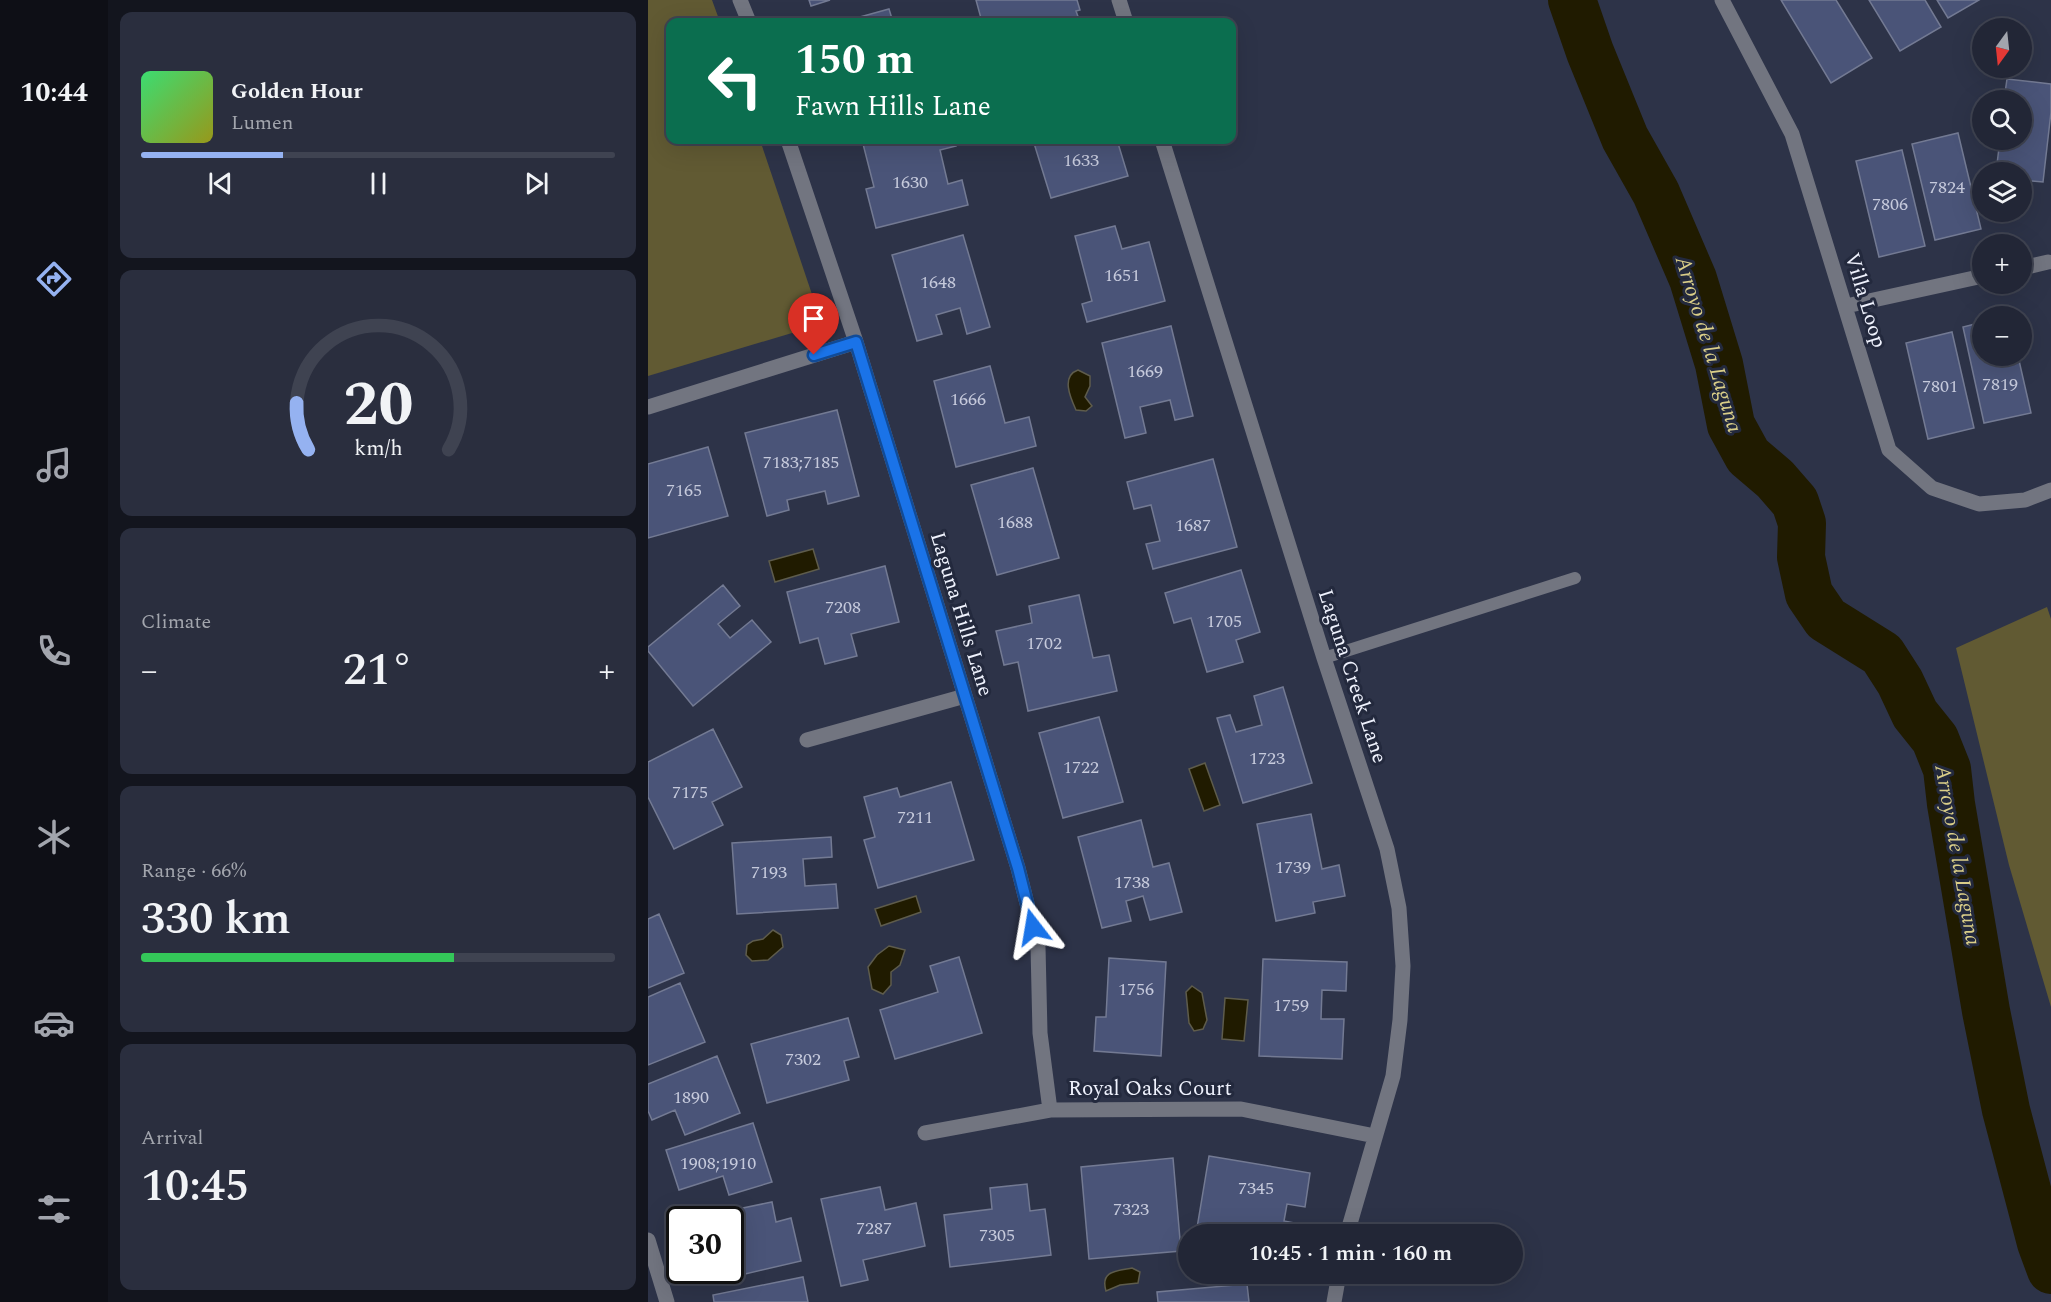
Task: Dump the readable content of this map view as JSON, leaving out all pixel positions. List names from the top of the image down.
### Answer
{
  "streets": {
    "street": [
      "Villa Loop",
      "Laguna Hills Lane",
      "Laguna Creek Lane",
      "Royal Oaks Court"
    ]
  },
  "crossings": [
    ["Laguna Hills Lane", "Royal Oaks Court"],
    ["Laguna Creek Lane", "Royal Oaks Court"]
  ],
  "water": ["Arroyo de la Laguna"],
  "house_numbers": [
    "1633",
    "1630",
    "7824",
    "7806",
    "1651",
    "1648",
    "1669",
    "7819",
    "7801",
    "1666",
    "7183;7185",
    "7165",
    "1688",
    "1687",
    "7208",
    "1705",
    "1702",
    "1723",
    "1722",
    "7175",
    "7211",
    "1739",
    "7193",
    "1738",
    "1756",
    "1759",
    "7302",
    "1890",
    "1908;1910",
    "7345",
    "7323",
    "7287",
    "7305"
  ],
  "north": "bottom",
  "page": {
    "tabs": "10:44",
    "map_buttons": ["+", "−"],
    "turn": ["150 m", "Fawn Hills Lane"],
    "song": ["Golden Hour", "Lumen"],
    "tile": [
      "Climate",
      ["Range · 66%", "330 km"],
      ["Arrival", "10:45"]
    ],
    "heat": ["−", "21°", "+"],
    "limit": "30",
    "trip": "10:45 · 1 min · 160 m",
    "gauge": ["20", "km/h"]
  }
}
